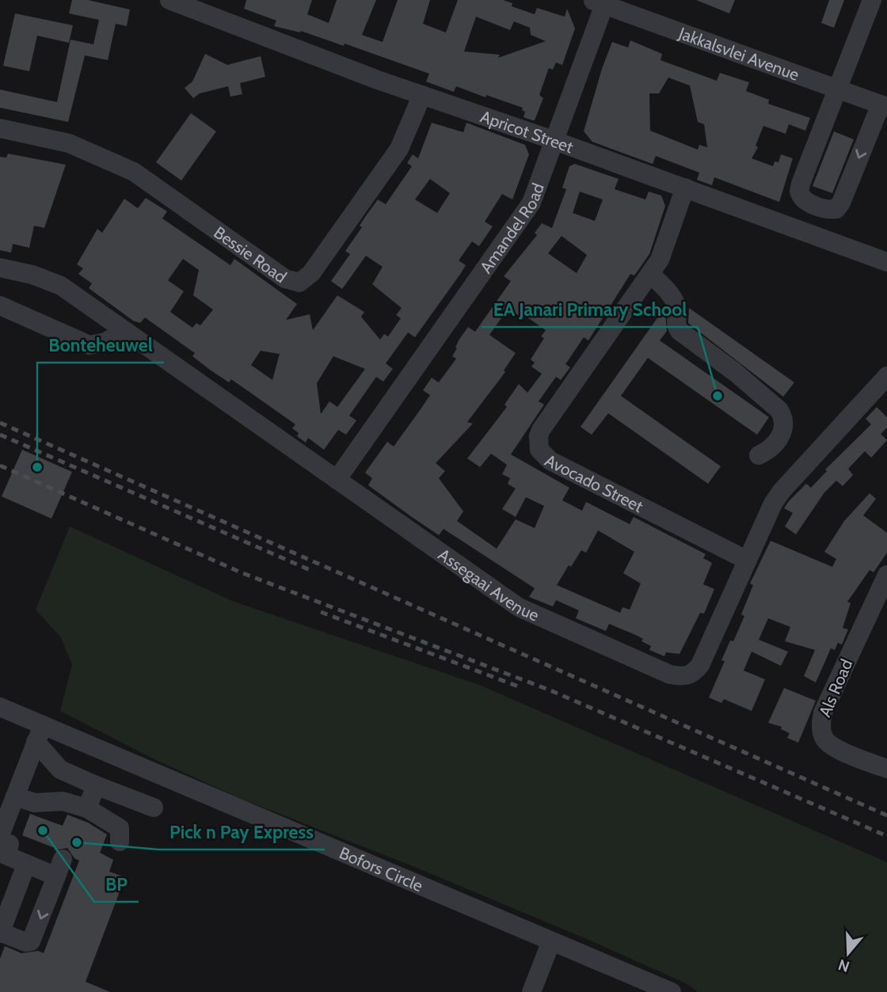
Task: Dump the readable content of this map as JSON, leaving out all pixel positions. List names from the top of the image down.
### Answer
{
  "streets": {
    "street": [
      "Jakkalsvlei Avenue",
      "Apricot Street",
      "Amandel Road",
      "Bessie Road",
      "Avocado Street",
      "Assegaai Avenue",
      "Als Road",
      "Bofors Circle"
    ]
  },
  "crossings": [
    ["Jakkalsvlei Avenue", "Amandel Road"],
    ["Apricot Street", "Amandel Road"],
    ["Apricot Street", "Bessie Road"],
    ["Apricot Street", "Avocado Street"],
    ["Amandel Road", "Assegaai Avenue"],
    ["Avocado Street", "Assegaai Avenue"]
  ],
  "places": [
    "EA Janari Primary School",
    "Bonteheuwel",
    "BP",
    "Pick n Pay Express"
  ],
  "north": "bottom"
}
